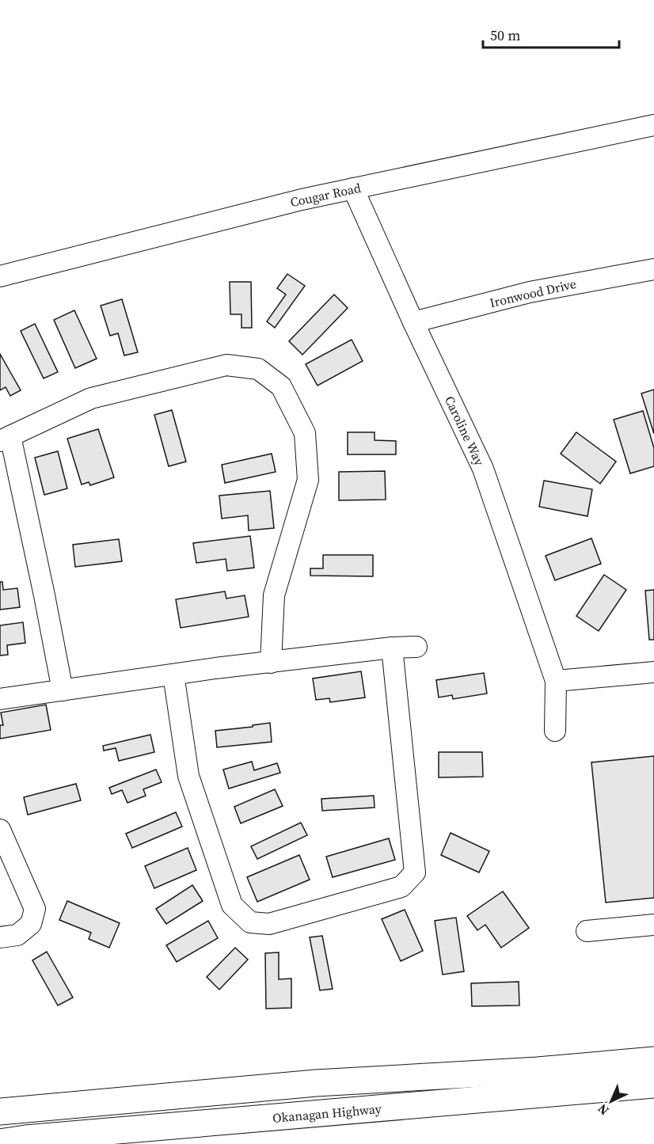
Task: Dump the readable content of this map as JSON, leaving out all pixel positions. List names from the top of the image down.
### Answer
{
  "streets": {
    "highway": ["Okanagan Highway"],
    "street": ["Cougar Road", "Ironwood Drive", "Caroline Way"]
  },
  "crossings": [
    ["Cougar Road", "Caroline Way"],
    ["Ironwood Drive", "Caroline Way"]
  ],
  "scale_bar": "50 m",
  "north": "bottom left"
}
